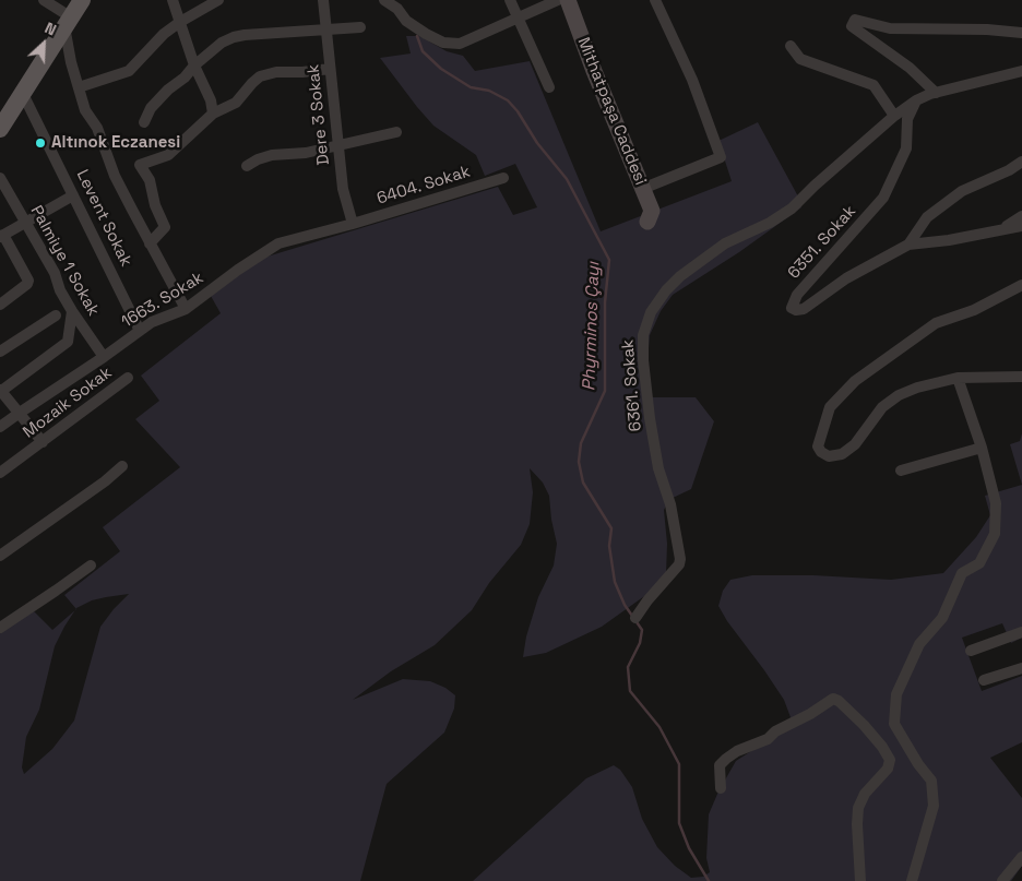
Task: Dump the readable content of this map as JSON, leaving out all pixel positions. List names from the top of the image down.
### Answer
{
  "streets": {
    "main road": ["Mithatpaşa Caddesi"],
    "street": [
      "Dere 3 Sokak",
      "6404. Sokak",
      "Levent Sokak",
      "6351. Sokak",
      "Palmiye 1 Sokak",
      "1663. Sokak",
      "6361. Sokak",
      "Mozaik Sokak"
    ]
  },
  "crossings": [
    ["Dere 3 Sokak", "6404. Sokak"],
    ["Dere 3 Sokak", "1663. Sokak"],
    ["6404. Sokak", "1663. Sokak"],
    ["Levent Sokak", "1663. Sokak"],
    ["6351. Sokak", "6361. Sokak"],
    ["Palmiye 1 Sokak", "1663. Sokak"]
  ],
  "water": ["Phyrminos Çayı"],
  "places": ["Altınok Eczanesi"],
  "north": "top right"
}
